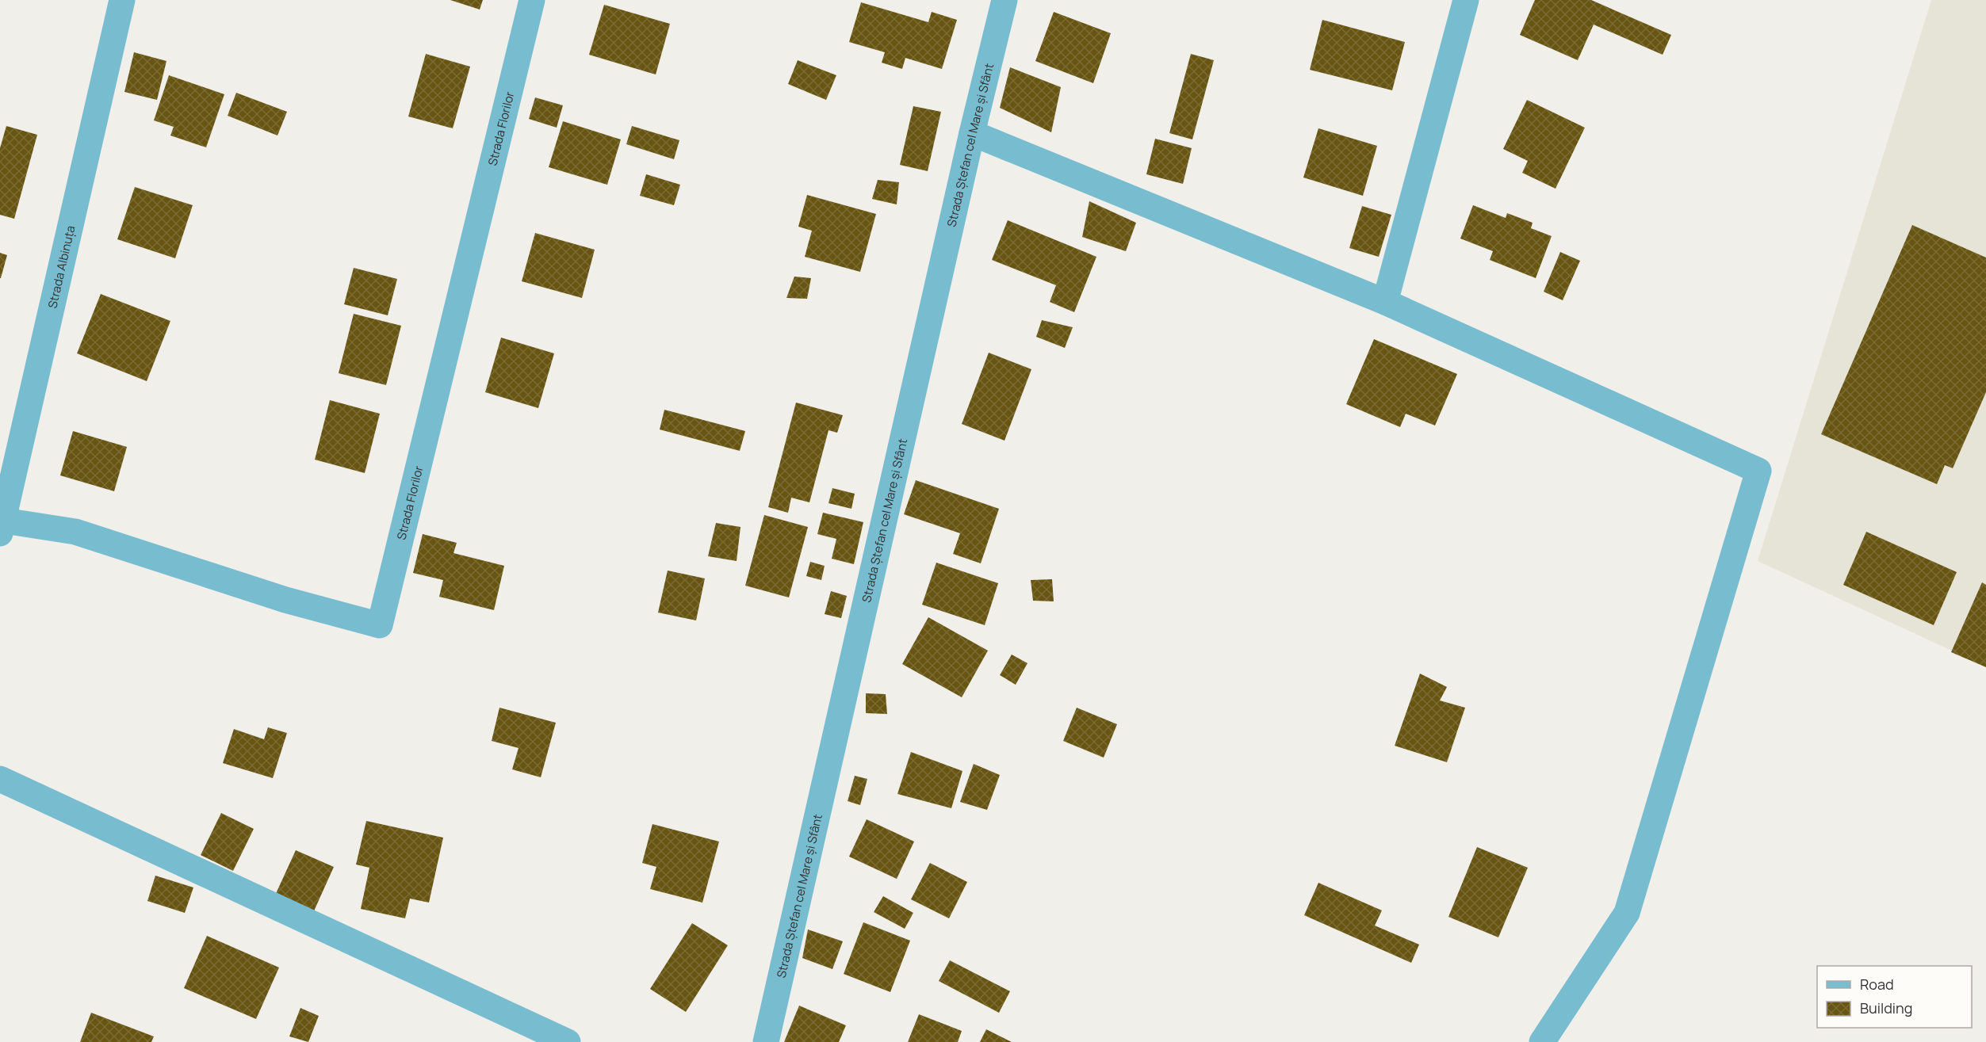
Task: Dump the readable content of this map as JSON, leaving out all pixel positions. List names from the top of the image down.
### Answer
{
  "streets": {
    "street": ["Strada Florilor", "Strada Ștefan cel Mare și Sfânt", "Strada Albinuța"]
  },
  "crossings": [
    ["Strada Florilor", "Strada Albinuța"]
  ],
  "legend": ["Road", "Building"]
}
